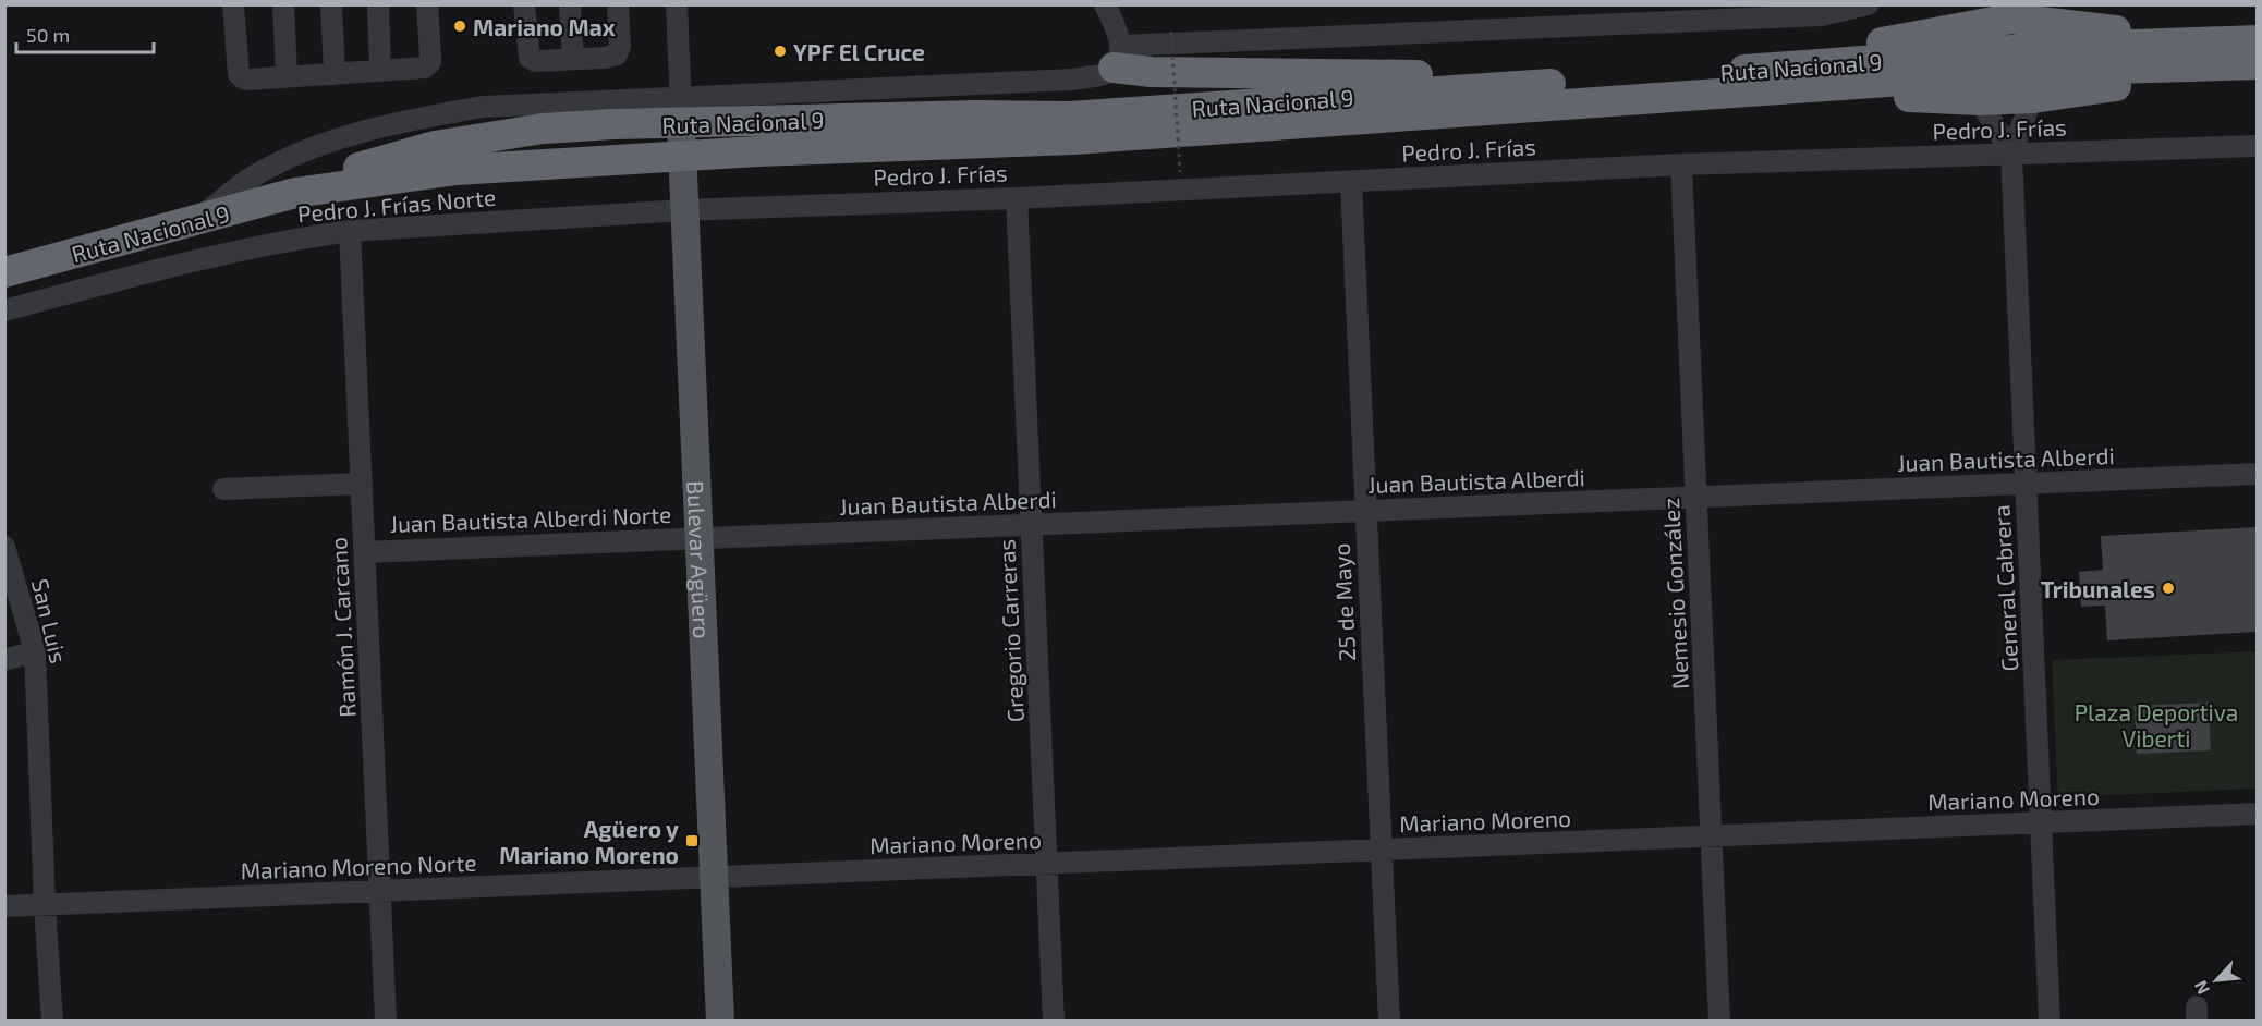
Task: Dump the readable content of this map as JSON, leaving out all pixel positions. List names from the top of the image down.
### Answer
{
  "streets": {
    "highway": ["Ruta Nacional 9"],
    "main road": ["Bulevar Agüero"],
    "street": [
      "Pedro J. Frías",
      "Pedro J. Frías Norte",
      "Juan Bautista Alberdi",
      "Juan Bautista Alberdi Norte",
      "General Cabrera",
      "Nemesio González",
      "25 de Mayo",
      "San Luis",
      "Ramón J. Carcano",
      "Gregorio Carreras",
      "Mariano Moreno",
      "Mariano Moreno Norte"
    ]
  },
  "crossings": [
    ["Ruta Nacional 9", "Bulevar Agüero"],
    ["Pedro J. Frías", "Pedro J. Frías Norte"],
    ["Pedro J. Frías", "Bulevar Agüero"],
    ["Pedro J. Frías", "General Cabrera"],
    ["Pedro J. Frías", "Nemesio González"],
    ["Pedro J. Frías", "25 de Mayo"],
    ["Pedro J. Frías", "Gregorio Carreras"],
    ["Pedro J. Frías Norte", "Bulevar Agüero"],
    ["Pedro J. Frías Norte", "Ramón J. Carcano"],
    ["Juan Bautista Alberdi", "Juan Bautista Alberdi Norte"],
    ["Juan Bautista Alberdi", "Bulevar Agüero"],
    ["Juan Bautista Alberdi", "General Cabrera"],
    ["Juan Bautista Alberdi", "Nemesio González"],
    ["Juan Bautista Alberdi", "25 de Mayo"],
    ["Juan Bautista Alberdi", "Gregorio Carreras"],
    ["Juan Bautista Alberdi Norte", "Bulevar Agüero"],
    ["Juan Bautista Alberdi Norte", "Ramón J. Carcano"],
    ["Bulevar Agüero", "Mariano Moreno"],
    ["Bulevar Agüero", "Mariano Moreno Norte"],
    ["General Cabrera", "Mariano Moreno"],
    ["Nemesio González", "Mariano Moreno"],
    ["25 de Mayo", "Mariano Moreno"],
    ["San Luis", "Mariano Moreno Norte"],
    ["Ramón J. Carcano", "Mariano Moreno Norte"],
    ["Gregorio Carreras", "Mariano Moreno"],
    ["Mariano Moreno", "Mariano Moreno Norte"]
  ],
  "parks": ["Plaza Deportiva Viberti"],
  "places": {
    "other": ["Mariano Max", "YPF El Cruce", "Tribunales"],
    "transit": ["Agüero y Mariano Moreno"]
  },
  "scale_bar": "50 m",
  "north": "bottom left"
}
